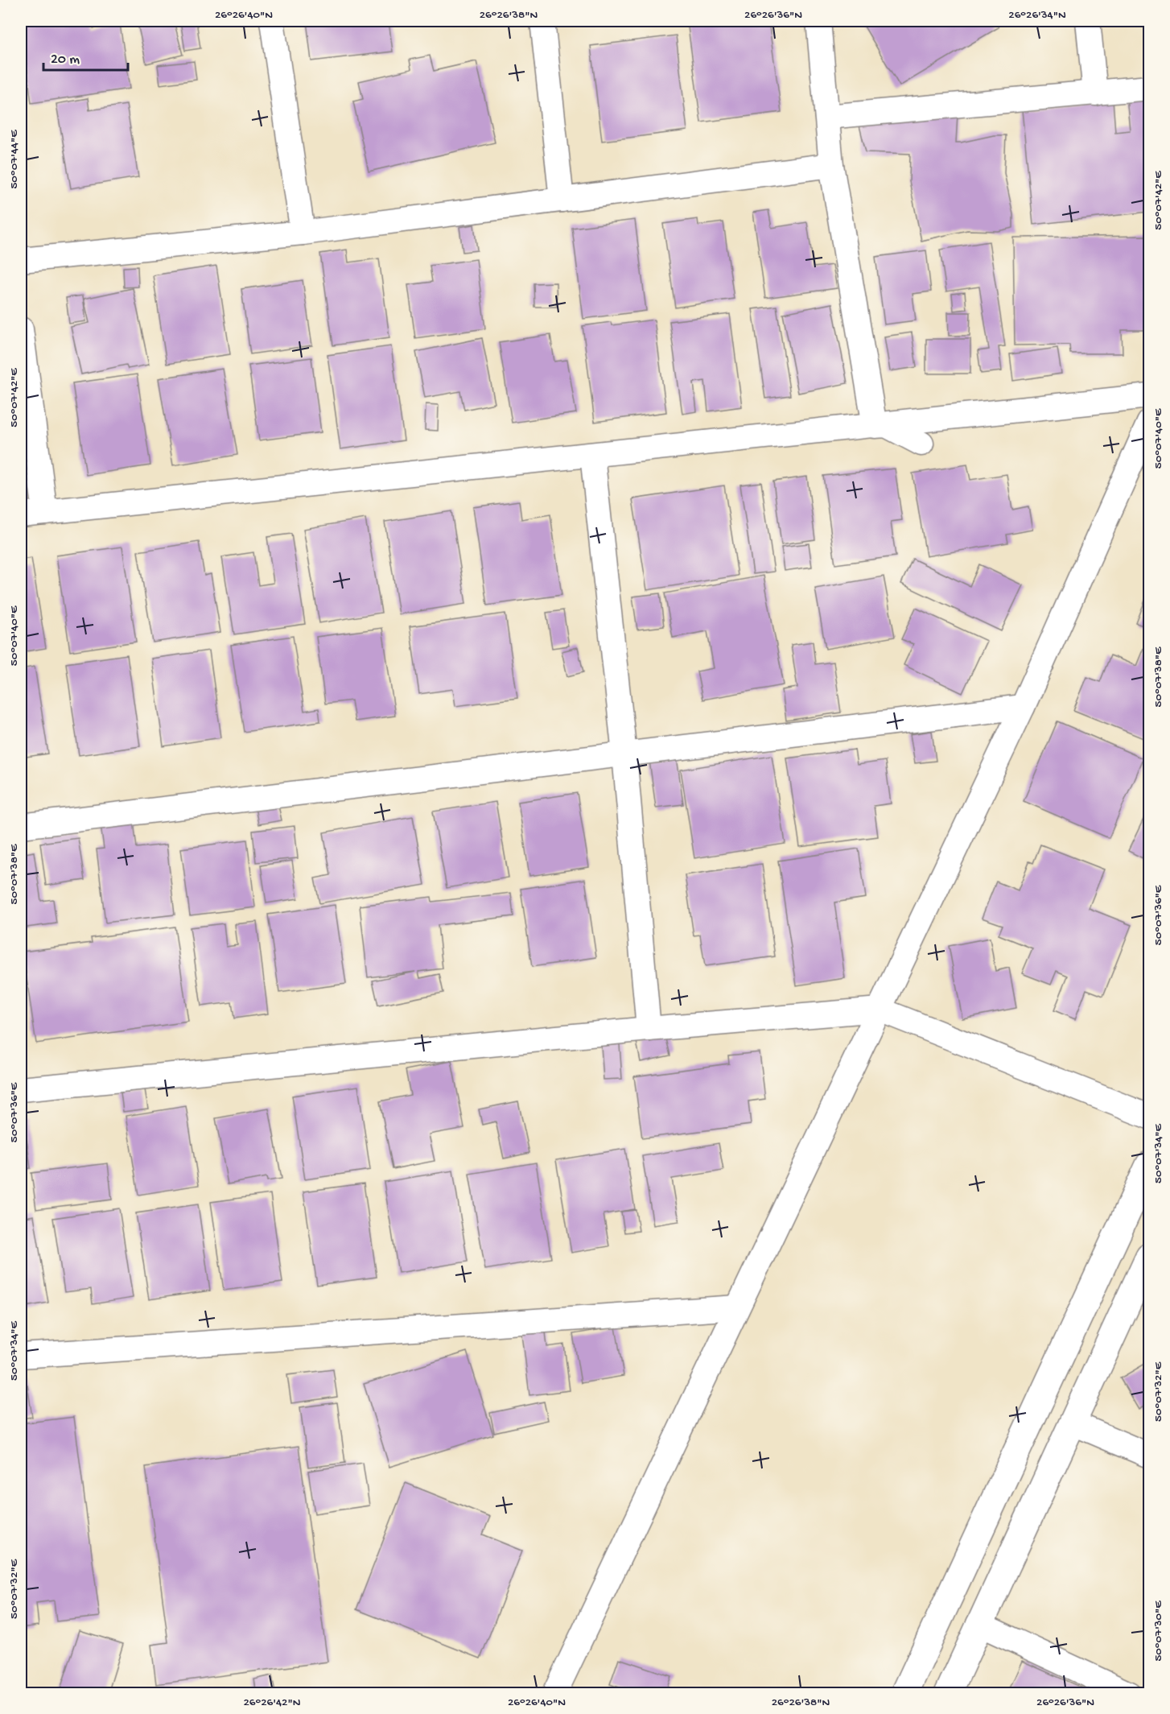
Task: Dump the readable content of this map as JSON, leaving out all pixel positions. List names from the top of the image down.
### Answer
{
  "scale_bar": "20 m",
  "coordinates": [
    "26°26'40\"N",
    "26°26'38\"N",
    "26°26'36\"N",
    "26°26'34\"N",
    "50°07'44\"E",
    "50°07'42\"E",
    "50°07'40\"E",
    "50°07'38\"E",
    "50°07'36\"E",
    "50°07'34\"E",
    "50°07'32\"E",
    "50°07'30\"E",
    "26°26'42\"N"
  ]
}
